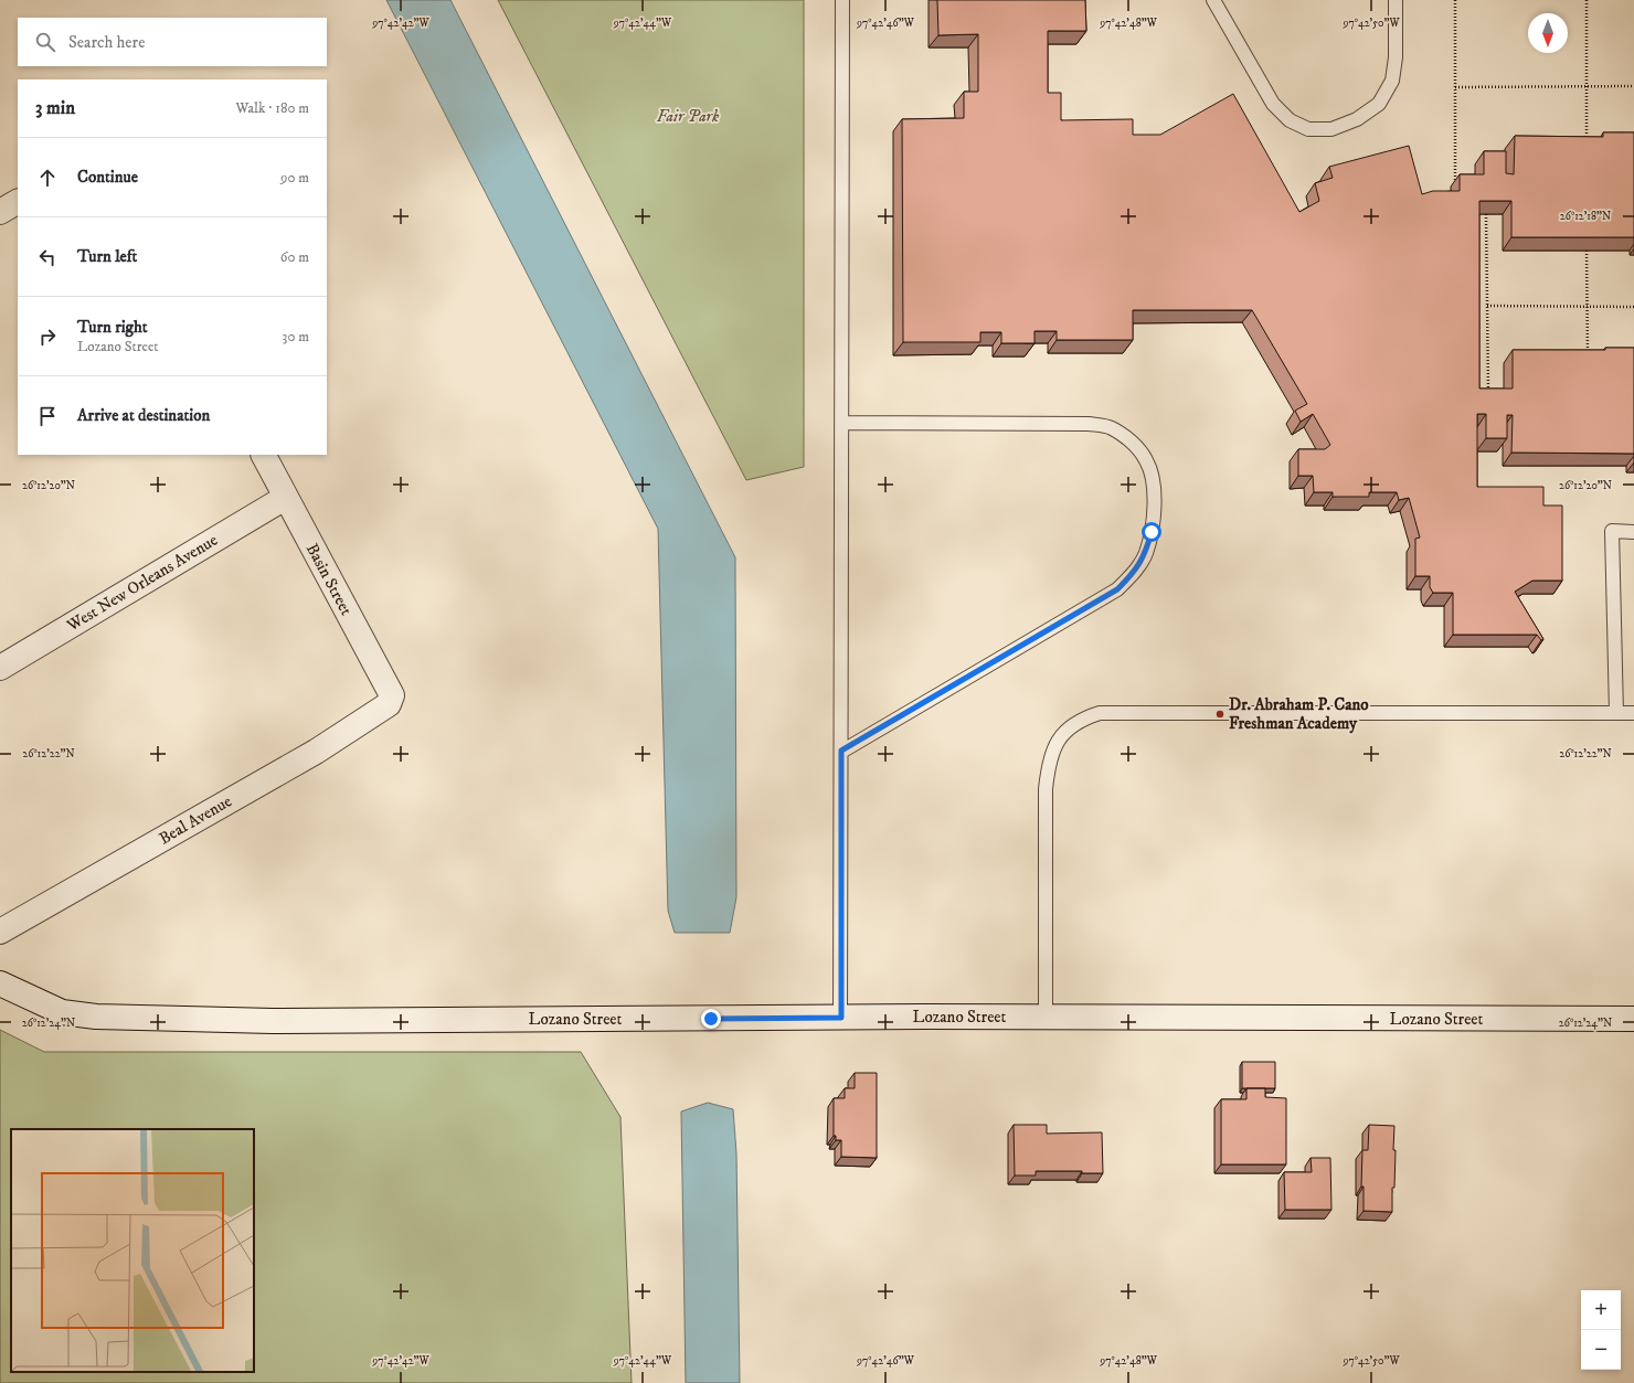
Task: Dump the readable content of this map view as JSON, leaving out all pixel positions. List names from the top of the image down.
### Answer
{
  "streets": {
    "street": [
      "Basin Street",
      "West New Orleans Avenue",
      "Beal Avenue",
      "Lozano Street"
    ]
  },
  "crossings": [
    ["Basin Street", "West New Orleans Avenue"],
    ["Basin Street", "Beal Avenue"]
  ],
  "parks": ["Fair Park"],
  "places": ["Dr. Abraham P. Cano Freshman Academy"],
  "north": "bottom",
  "page": {
    "search": "Search here",
    "heading": ["3 min", "Walk · 180 m"],
    "list": [
      ["Continue", "90 m"],
      ["Turn left", "60 m"],
      ["Turn right", "Lozano Street", "30 m"],
      "Arrive at destination"
    ],
    "map_buttons": ["+", "−"]
  },
  "coordinates": [
    "97°42'42\"W",
    "97°42'44\"W",
    "97°42'46\"W",
    "97°42'48\"W",
    "97°42'50\"W",
    "26°12'18\"N",
    "26°12'20\"N",
    "26°12'22\"N",
    "26°12'24\"N"
  ]
}
